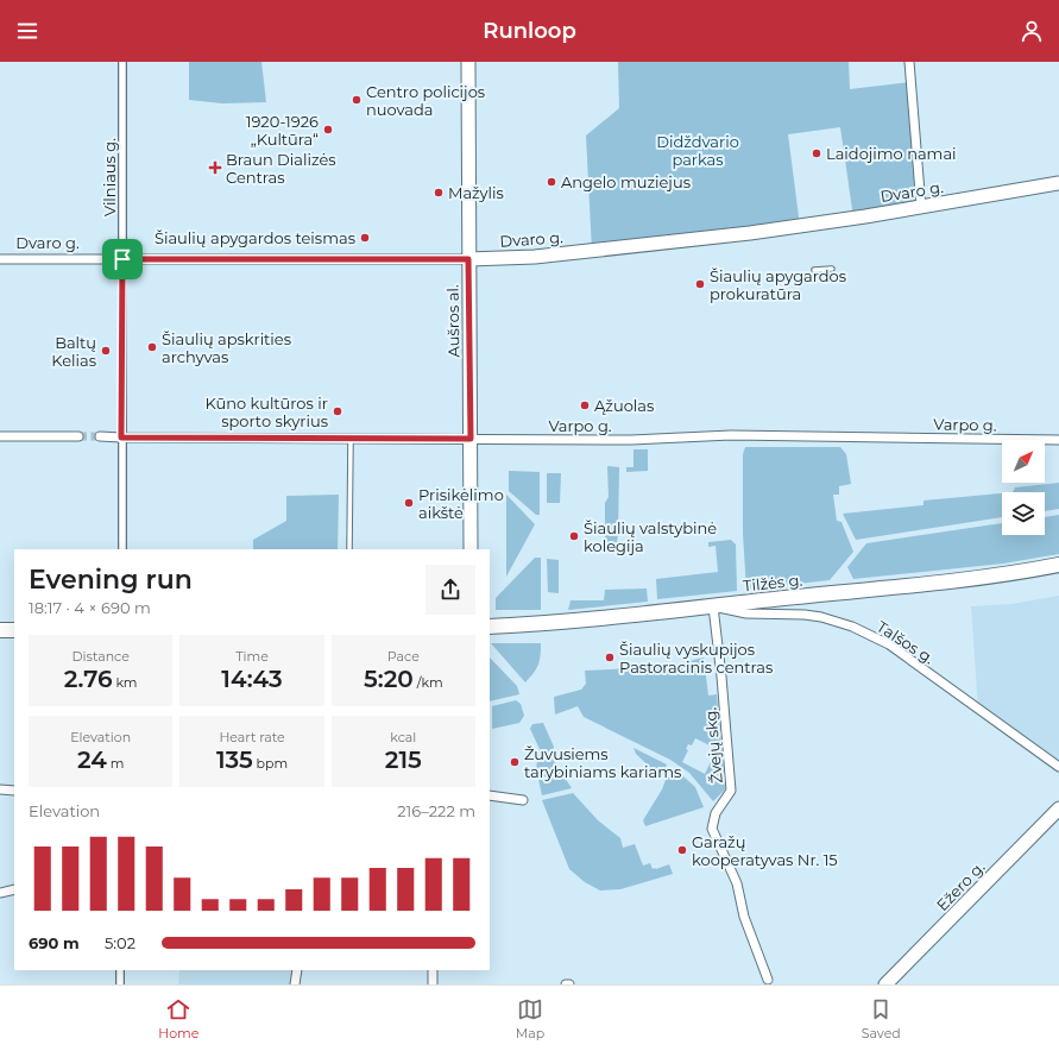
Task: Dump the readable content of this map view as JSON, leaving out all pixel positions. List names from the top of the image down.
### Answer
{
  "streets": {
    "highway": ["Tilžės g."],
    "main road": ["Dvaro g.", "Aušros al.", "Ežero g."],
    "street": [
      "Vilniaus g.",
      "Varpo g.",
      "Talšos g.",
      "Žvejų skg."
    ]
  },
  "crossings": [
    ["Vilniaus g.", "Dvaro g."],
    ["Vilniaus g.", "Varpo g."],
    ["Dvaro g.", "Aušros al."],
    ["Aušros al.", "Varpo g."],
    ["Tilžės g.", "Talšos g."],
    ["Tilžės g.", "Žvejų skg."],
    ["Talšos g.", "Žvejų skg."]
  ],
  "parks": ["Didždvario parkas"],
  "places": {
    "other": [
      "Centro policijos nuovada",
      "1920-1926 „Kultūra“",
      "Laidojimo namai",
      "Angelo muziejus",
      "Mažylis",
      "Šiaulių apygardos teismas",
      "Šiaulių apygardos prokuratūra",
      "Šiaulių apskrities archyvas",
      "Baltų Kelias",
      "Ąžuolas",
      "Kūno kultūros ir sporto skyrius",
      "Prisikėlimo aikštė",
      "Šiaulių valstybinė kolegija",
      "Šiaulių vyskupijos Pastoracinis centras",
      "Žuvusiems tarybiniams kariams",
      "Garažų kooperatyvas Nr. 15"
    ],
    "health": ["Braun Dializės Centras"]
  },
  "north": "top right",
  "page": {
    "header": "Runloop",
    "heading": ["Evening run", "18:17 · 4 × 690 m"],
    "stats": [
      ["Distance", "2.76 km"],
      ["Time", "14:43"],
      ["Pace", "5:20 /km"],
      ["Elevation", "24 m"],
      ["Heart rate", "135 bpm"],
      ["kcal", "215"]
    ],
    "chart": ["Elevation", "216–222 m"],
    "list": [
      {
        "name": "690 m",
        "note": "5:02"
      }
    ],
    "tabs": ["Home", "Map", "Saved"]
  }
}
